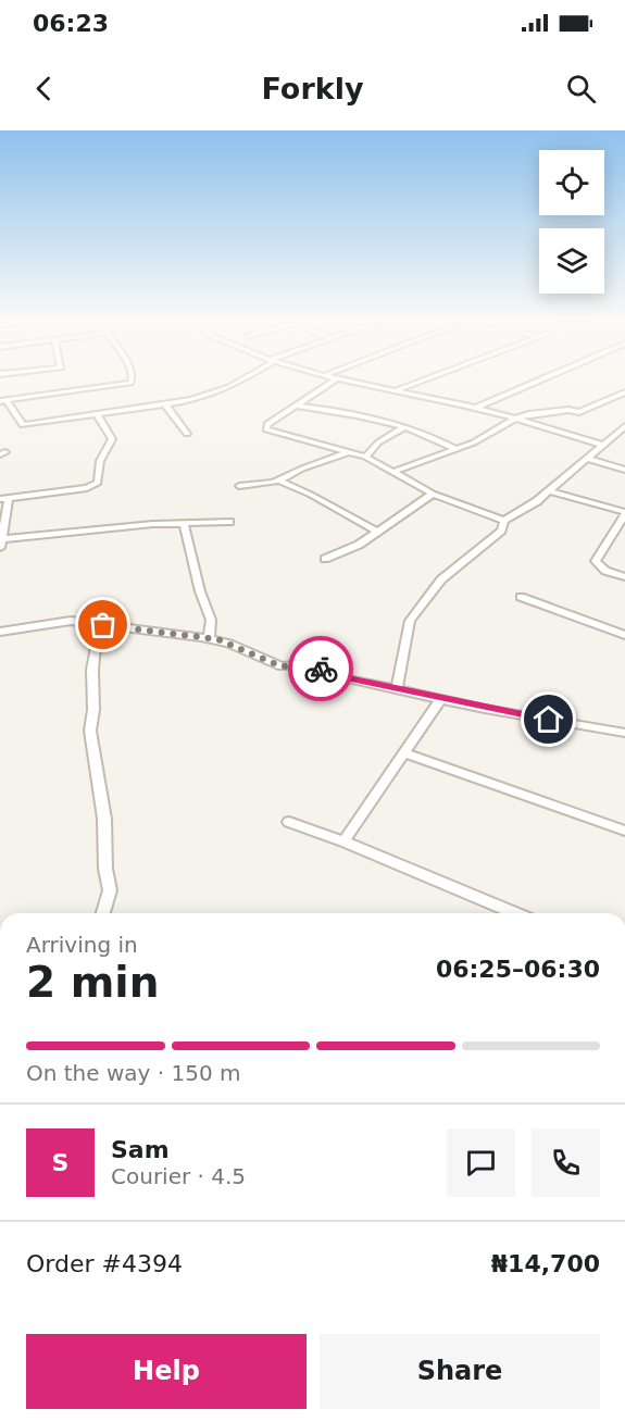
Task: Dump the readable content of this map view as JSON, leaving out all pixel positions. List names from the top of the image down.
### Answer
{
  "page": {
    "status": "06:23",
    "header": "Forkly",
    "heading": ["2 min", "Arriving in", "06:25–06:30"],
    "panel": [
      "Sam",
      "Courier · 4.5",
      "Order #4394",
      "₦14,700"
    ],
    "bar": "On the way · 150 m",
    "round": "S",
    "buttons": ["Help", "Share"]
  }
}
